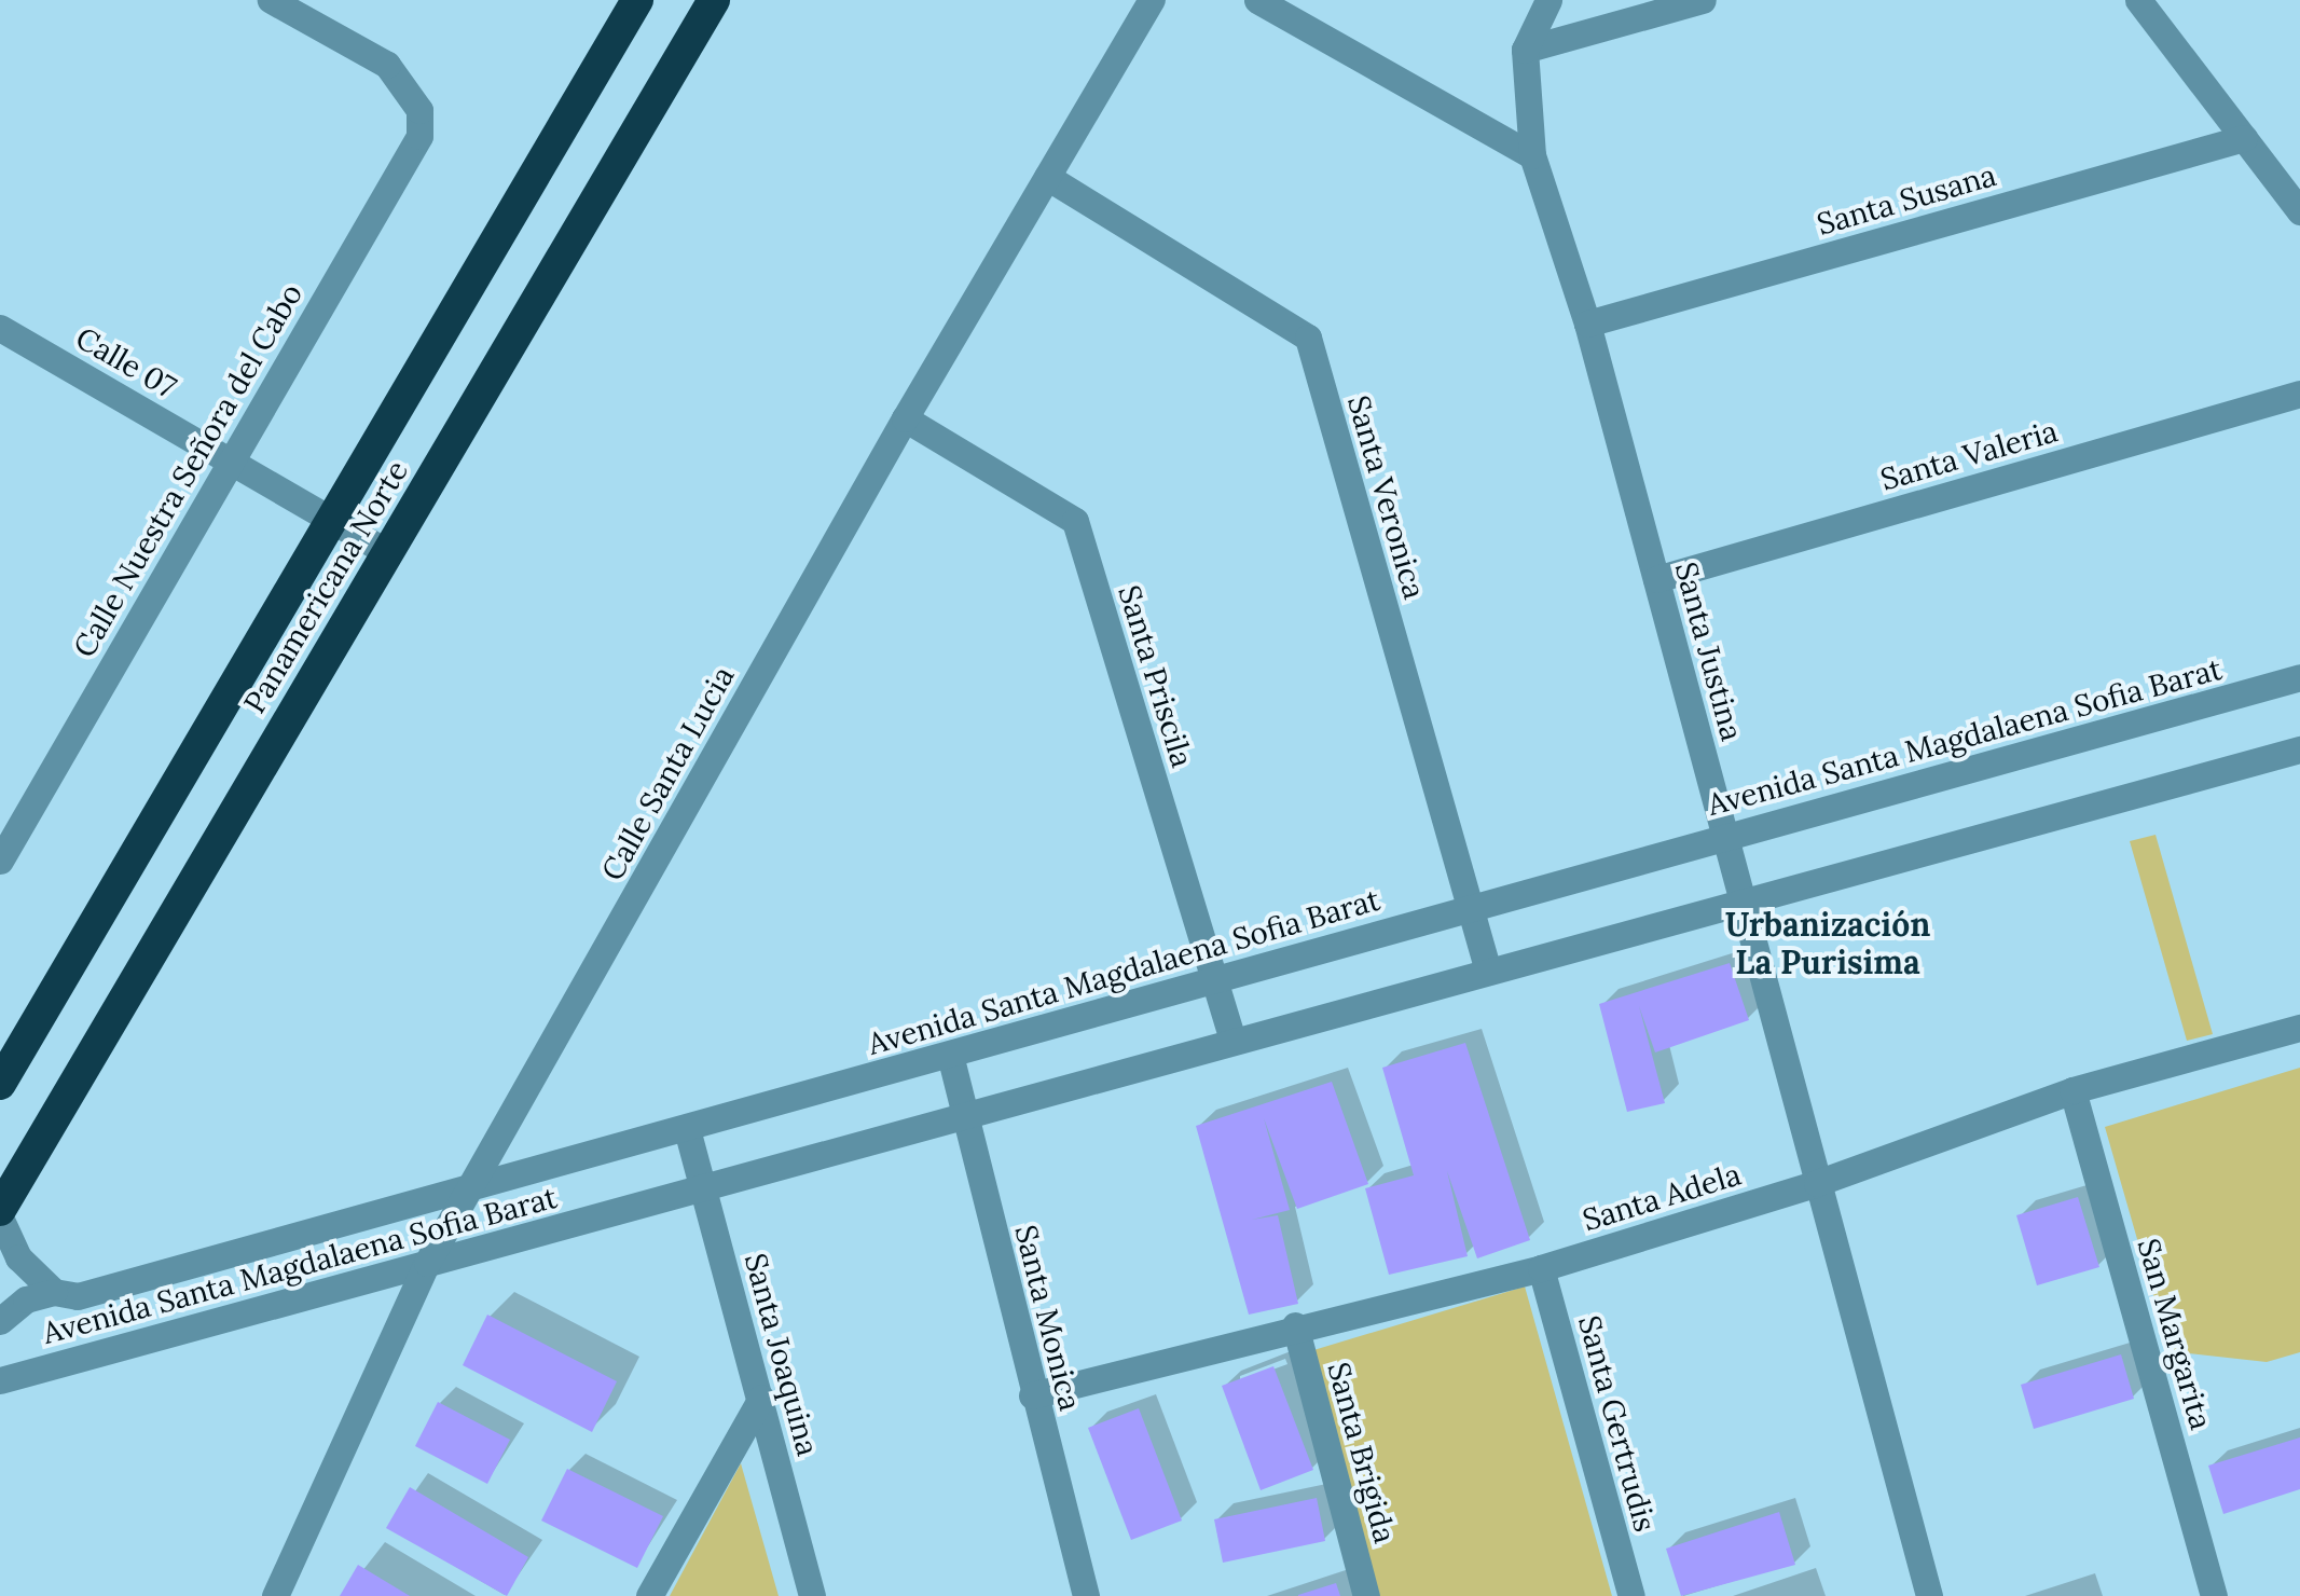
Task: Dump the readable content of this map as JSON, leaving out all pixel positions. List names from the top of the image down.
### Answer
{
  "streets": {
    "highway": ["Panamericana Norte"],
    "street": [
      "Santa Susana",
      "Calle 07",
      "Santa Valeria",
      "Calle Nuestra Señora del Cabo",
      "Santa Veronica",
      "Santa Justina",
      "Santa Priscila",
      "Avenida Santa Magdalaena Sofia Barat",
      "Calle Santa Lucia",
      "Santa Adela",
      "Santa Monica",
      "San Margarita",
      "Santa Joaquina",
      "Santa Gertrudis",
      "Santa Brigida"
    ]
  },
  "crossings": [
    ["Santa Susana", "Santa Justina"],
    ["Calle 07", "Calle Nuestra Señora del Cabo"],
    ["Calle 07", "Panamericana Norte"],
    ["Santa Valeria", "Santa Justina"],
    ["Santa Veronica", "Avenida Santa Magdalaena Sofia Barat"],
    ["Santa Veronica", "Calle Santa Lucia"],
    ["Panamericana Norte", "Avenida Santa Magdalaena Sofia Barat"],
    ["Santa Justina", "Avenida Santa Magdalaena Sofia Barat"],
    ["Santa Justina", "Santa Adela"],
    ["Santa Priscila", "Avenida Santa Magdalaena Sofia Barat"],
    ["Santa Priscila", "Calle Santa Lucia"],
    ["Avenida Santa Magdalaena Sofia Barat", "Calle Santa Lucia"],
    ["Avenida Santa Magdalaena Sofia Barat", "Santa Monica"],
    ["Avenida Santa Magdalaena Sofia Barat", "Santa Joaquina"],
    ["Santa Adela", "Santa Monica"],
    ["Santa Adela", "San Margarita"],
    ["Santa Adela", "Santa Gertrudis"],
    ["Santa Adela", "Santa Brigida"]
  ],
  "districts": ["Urbanización La Purisima"]
}
